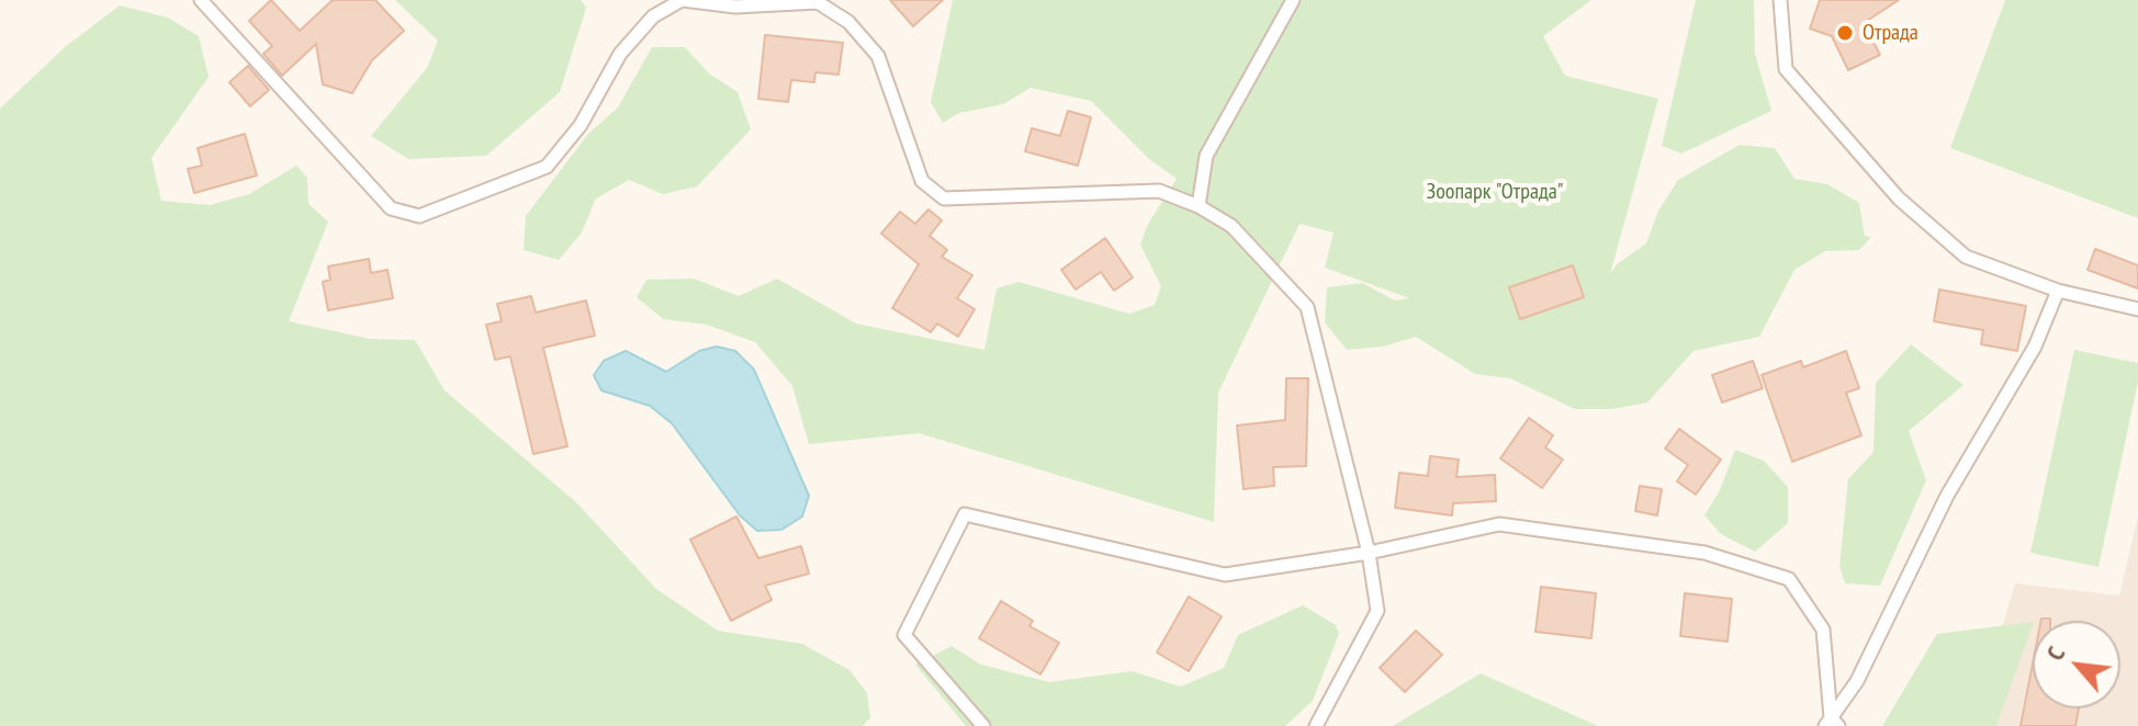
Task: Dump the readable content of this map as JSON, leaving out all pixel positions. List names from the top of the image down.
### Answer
{
  "parks": ["Зоопарк \"Отрада\""],
  "places": ["Отрада"],
  "north": "top left"
}
